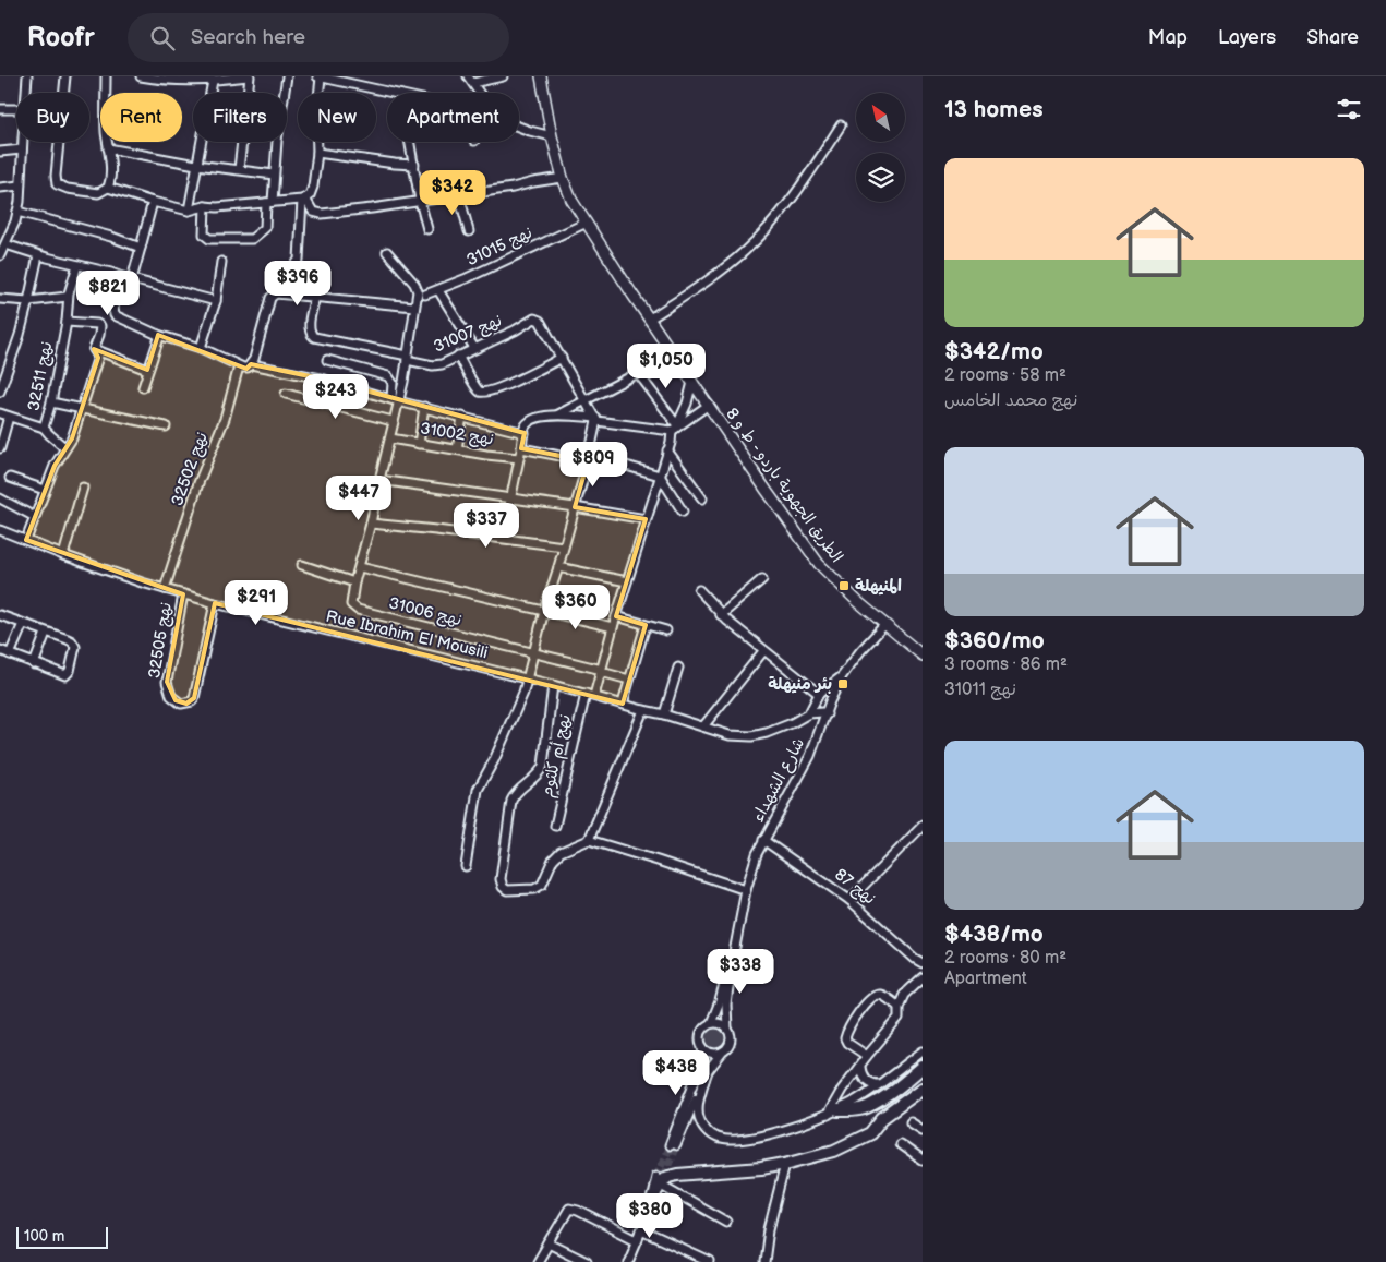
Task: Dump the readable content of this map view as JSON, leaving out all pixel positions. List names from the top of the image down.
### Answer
{
  "streets": {
    "main road": ["الطريق الجهوية باردو - ط و 8"],
    "street": [
      "نهج 31015",
      "نهج 31007",
      "نهج 32511",
      "نهج 31002",
      "نهج 32502",
      "نهج 31006",
      "Rue Ibrahim El Mousili",
      "نهج 32505",
      "نهج أم كلثوم",
      "شارع الشهداء",
      "نهج 87"
    ]
  },
  "crossings": [
    ["نهج 31015", "الطريق الجهوية باردو - ط و 8"],
    ["نهج 31007", "نهج 31002"],
    ["نهج 31007", "نهج 31006"],
    ["نهج 32502", "Rue Ibrahim El Mousili"],
    ["الطريق الجهوية باردو - ط و 8", "شارع الشهداء"],
    ["Rue Ibrahim El Mousili", "نهج 32505"],
    ["Rue Ibrahim El Mousili", "نهج أم كلثوم"],
    ["شارع الشهداء", "نهج 87"]
  ],
  "places": {
    "transit": ["المنيهلة", "بئر منيهلة"]
  },
  "scale_bar": "100 m",
  "north": "top left",
  "page": {
    "header": "Roofr",
    "search": "Search here",
    "nav": ["Map", "Layers", "Share"],
    "heading": "13 homes",
    "chip": [
      "Buy",
      "Rent",
      "Filters",
      "New",
      "Apartment"
    ],
    "list": [
      {
        "name": "$342/mo",
        "note": "2 rooms · 58 m² · نهج محمد الخامس"
      },
      {
        "name": "$360/mo",
        "note": "3 rooms · 86 m² · نهج 31011"
      },
      {
        "name": "$438/mo",
        "note": "2 rooms · 80 m² · Apartment"
      }
    ],
    "price": [
      "$342",
      "$396",
      "$821",
      "$1,050",
      "$243",
      "$809",
      "$447",
      "$337",
      "$291",
      "$360",
      "$338",
      "$438",
      "$380"
    ],
    "scale": "100 m"
  }
}
